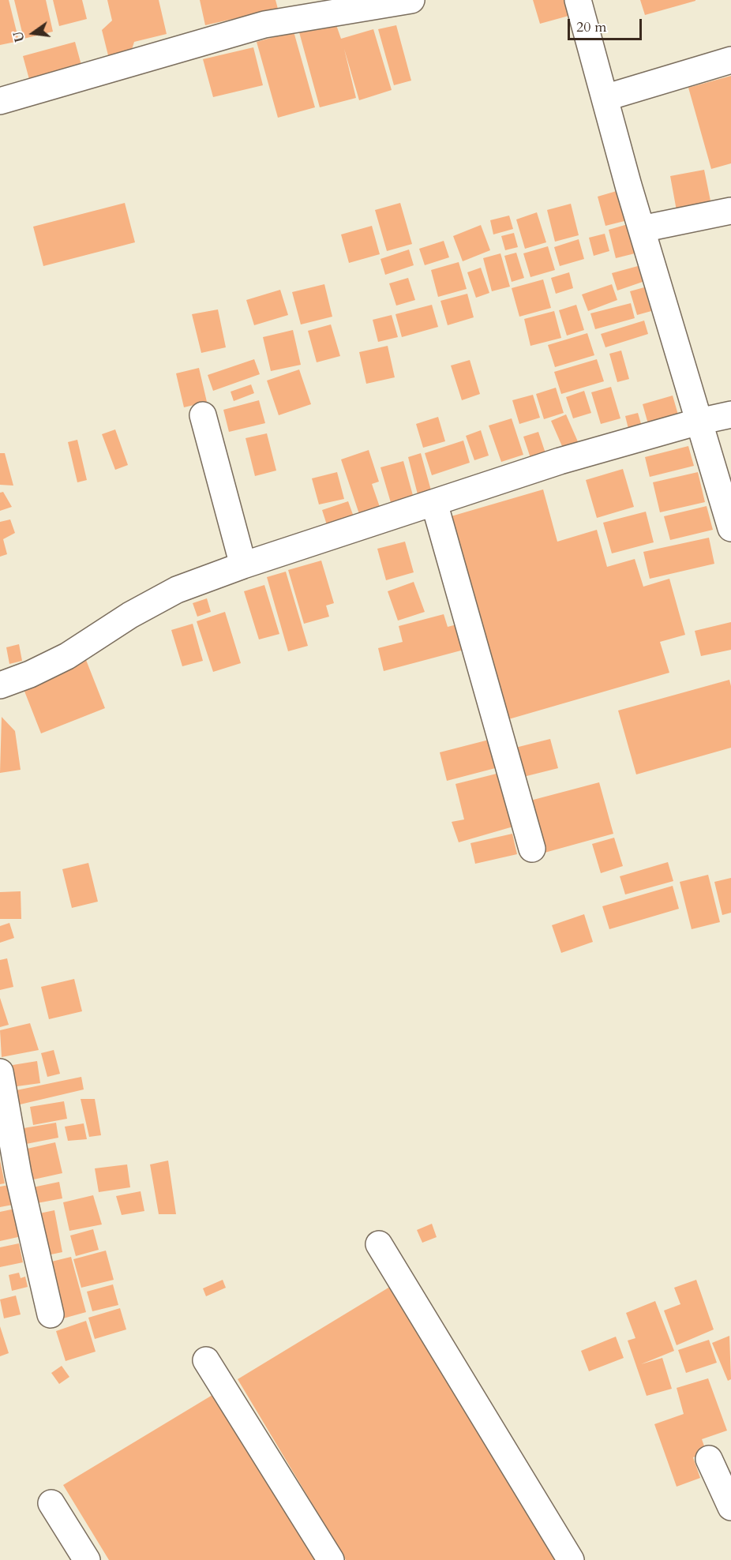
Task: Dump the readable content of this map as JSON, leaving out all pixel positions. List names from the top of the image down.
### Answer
{
  "scale_bar": "20 m",
  "north": "left"
}
